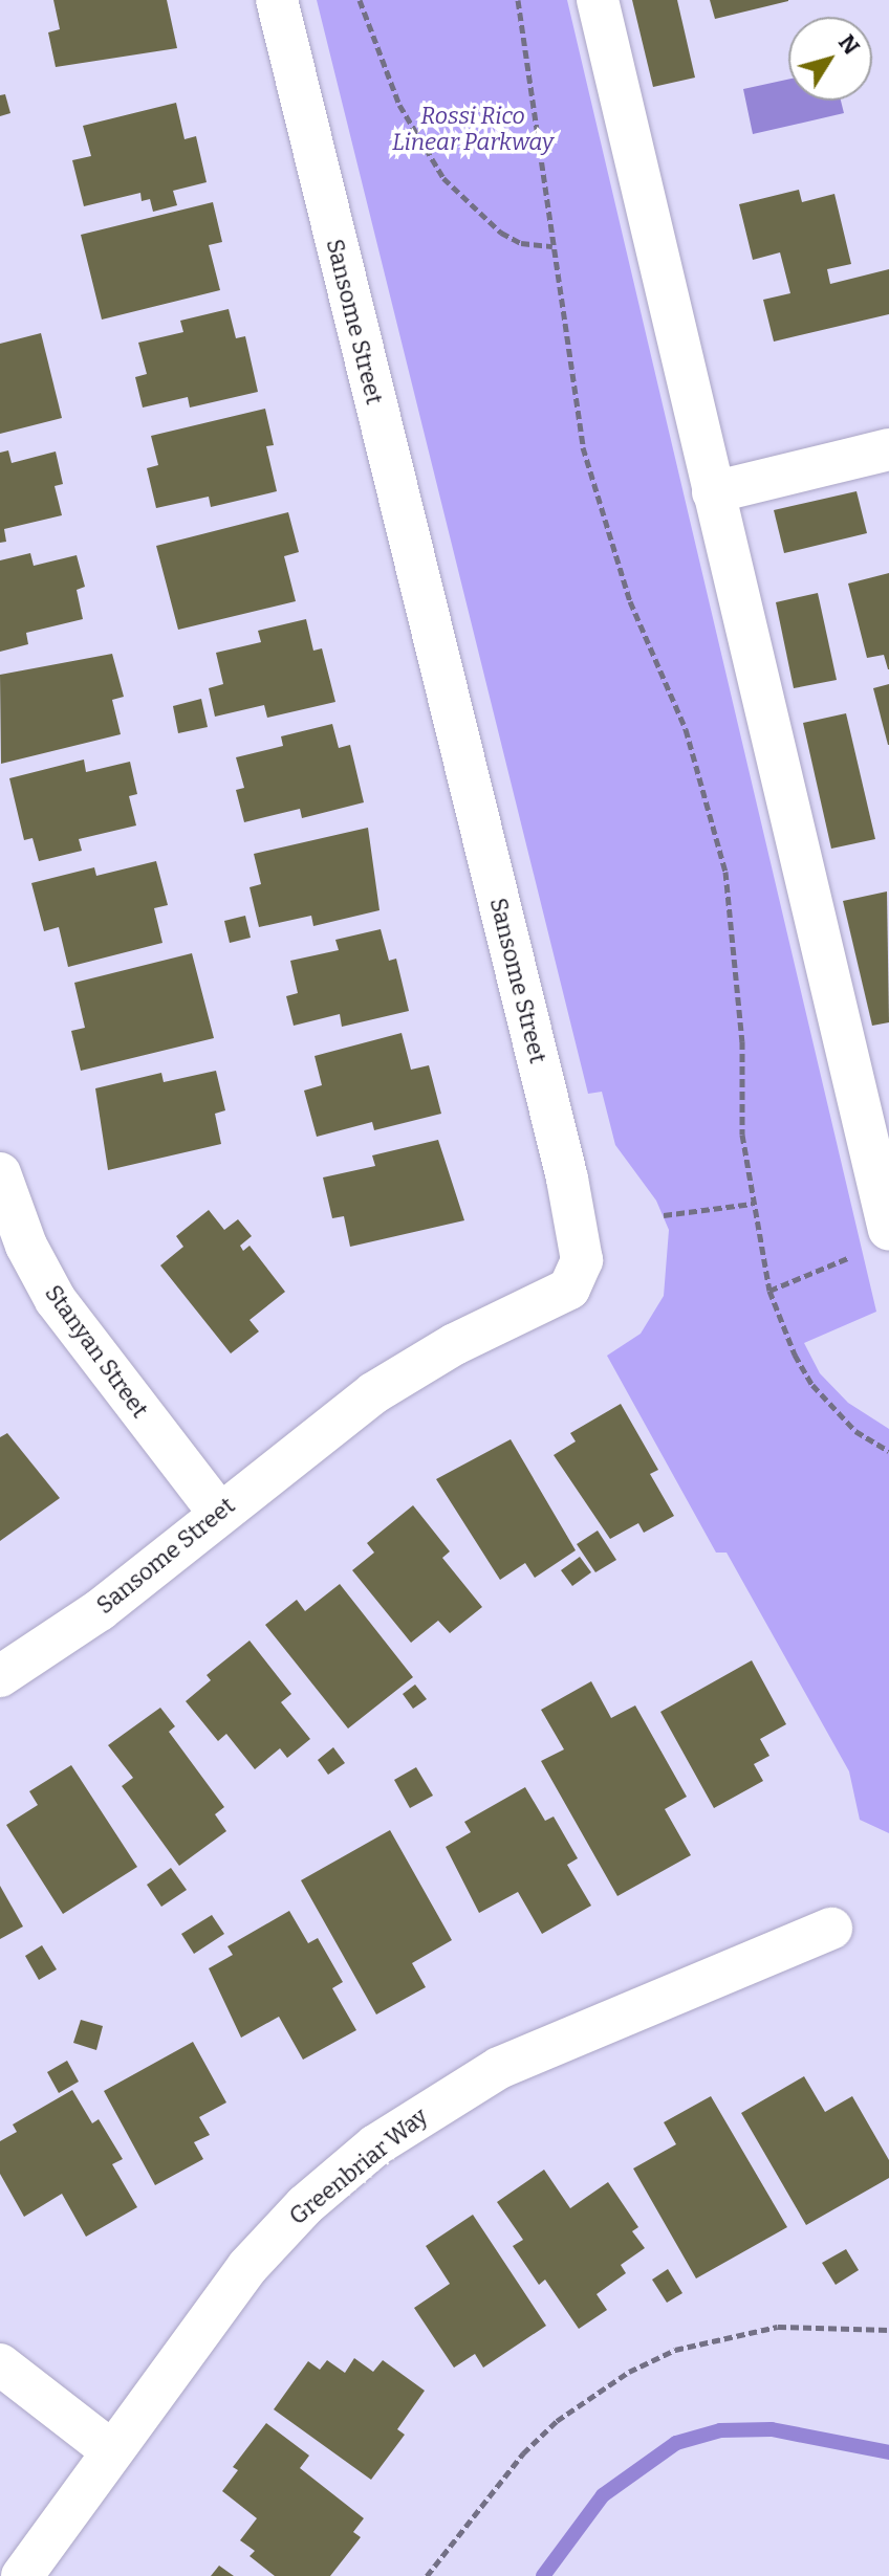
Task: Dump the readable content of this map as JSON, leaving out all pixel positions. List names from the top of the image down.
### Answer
{
  "streets": {
    "street": ["Sansome Street", "Stanyan Street", "Greenbriar Way"]
  },
  "crossings": [
    ["Sansome Street", "Stanyan Street"]
  ],
  "parks": ["Rossi Rico Linear Parkway"],
  "north": "top right"
}
